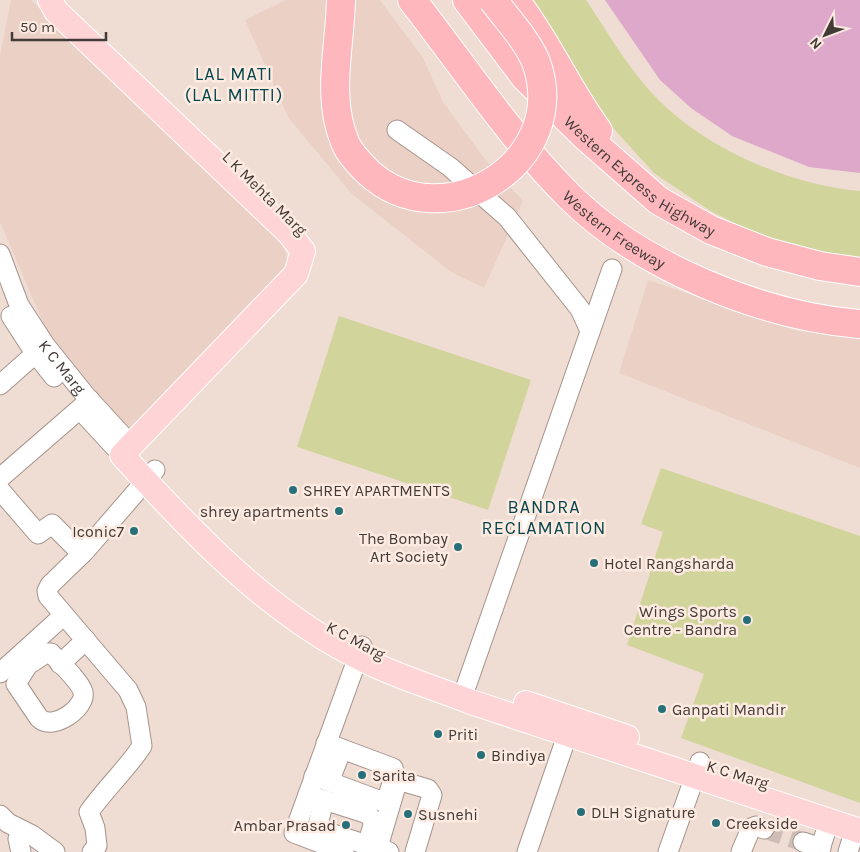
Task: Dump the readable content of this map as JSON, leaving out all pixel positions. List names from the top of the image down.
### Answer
{
  "streets": {
    "highway": ["Western Express Highway", "Western Freeway"],
    "main road": ["L K Mehta Marg", "K C Marg"]
  },
  "crossings": [
    ["L K Mehta Marg", "K C Marg"]
  ],
  "districts": ["LAL MATI (LAL MITTI)", "BANDRA RECLAMATION"],
  "places": [
    "SHREY APARTMENTS",
    "shrey apartments",
    "Iconic7",
    "The Bombay Art Society",
    "Hotel Rangsharda",
    "Wings Sports Centre - Bandra",
    "Ganpati Mandir",
    "Priti",
    "Bindiya",
    "Sarita",
    "DLH Signature",
    "Susnehi",
    "Creekside",
    "Ambar Prasad"
  ],
  "scale_bar": "50 m",
  "north": "bottom left"
}
